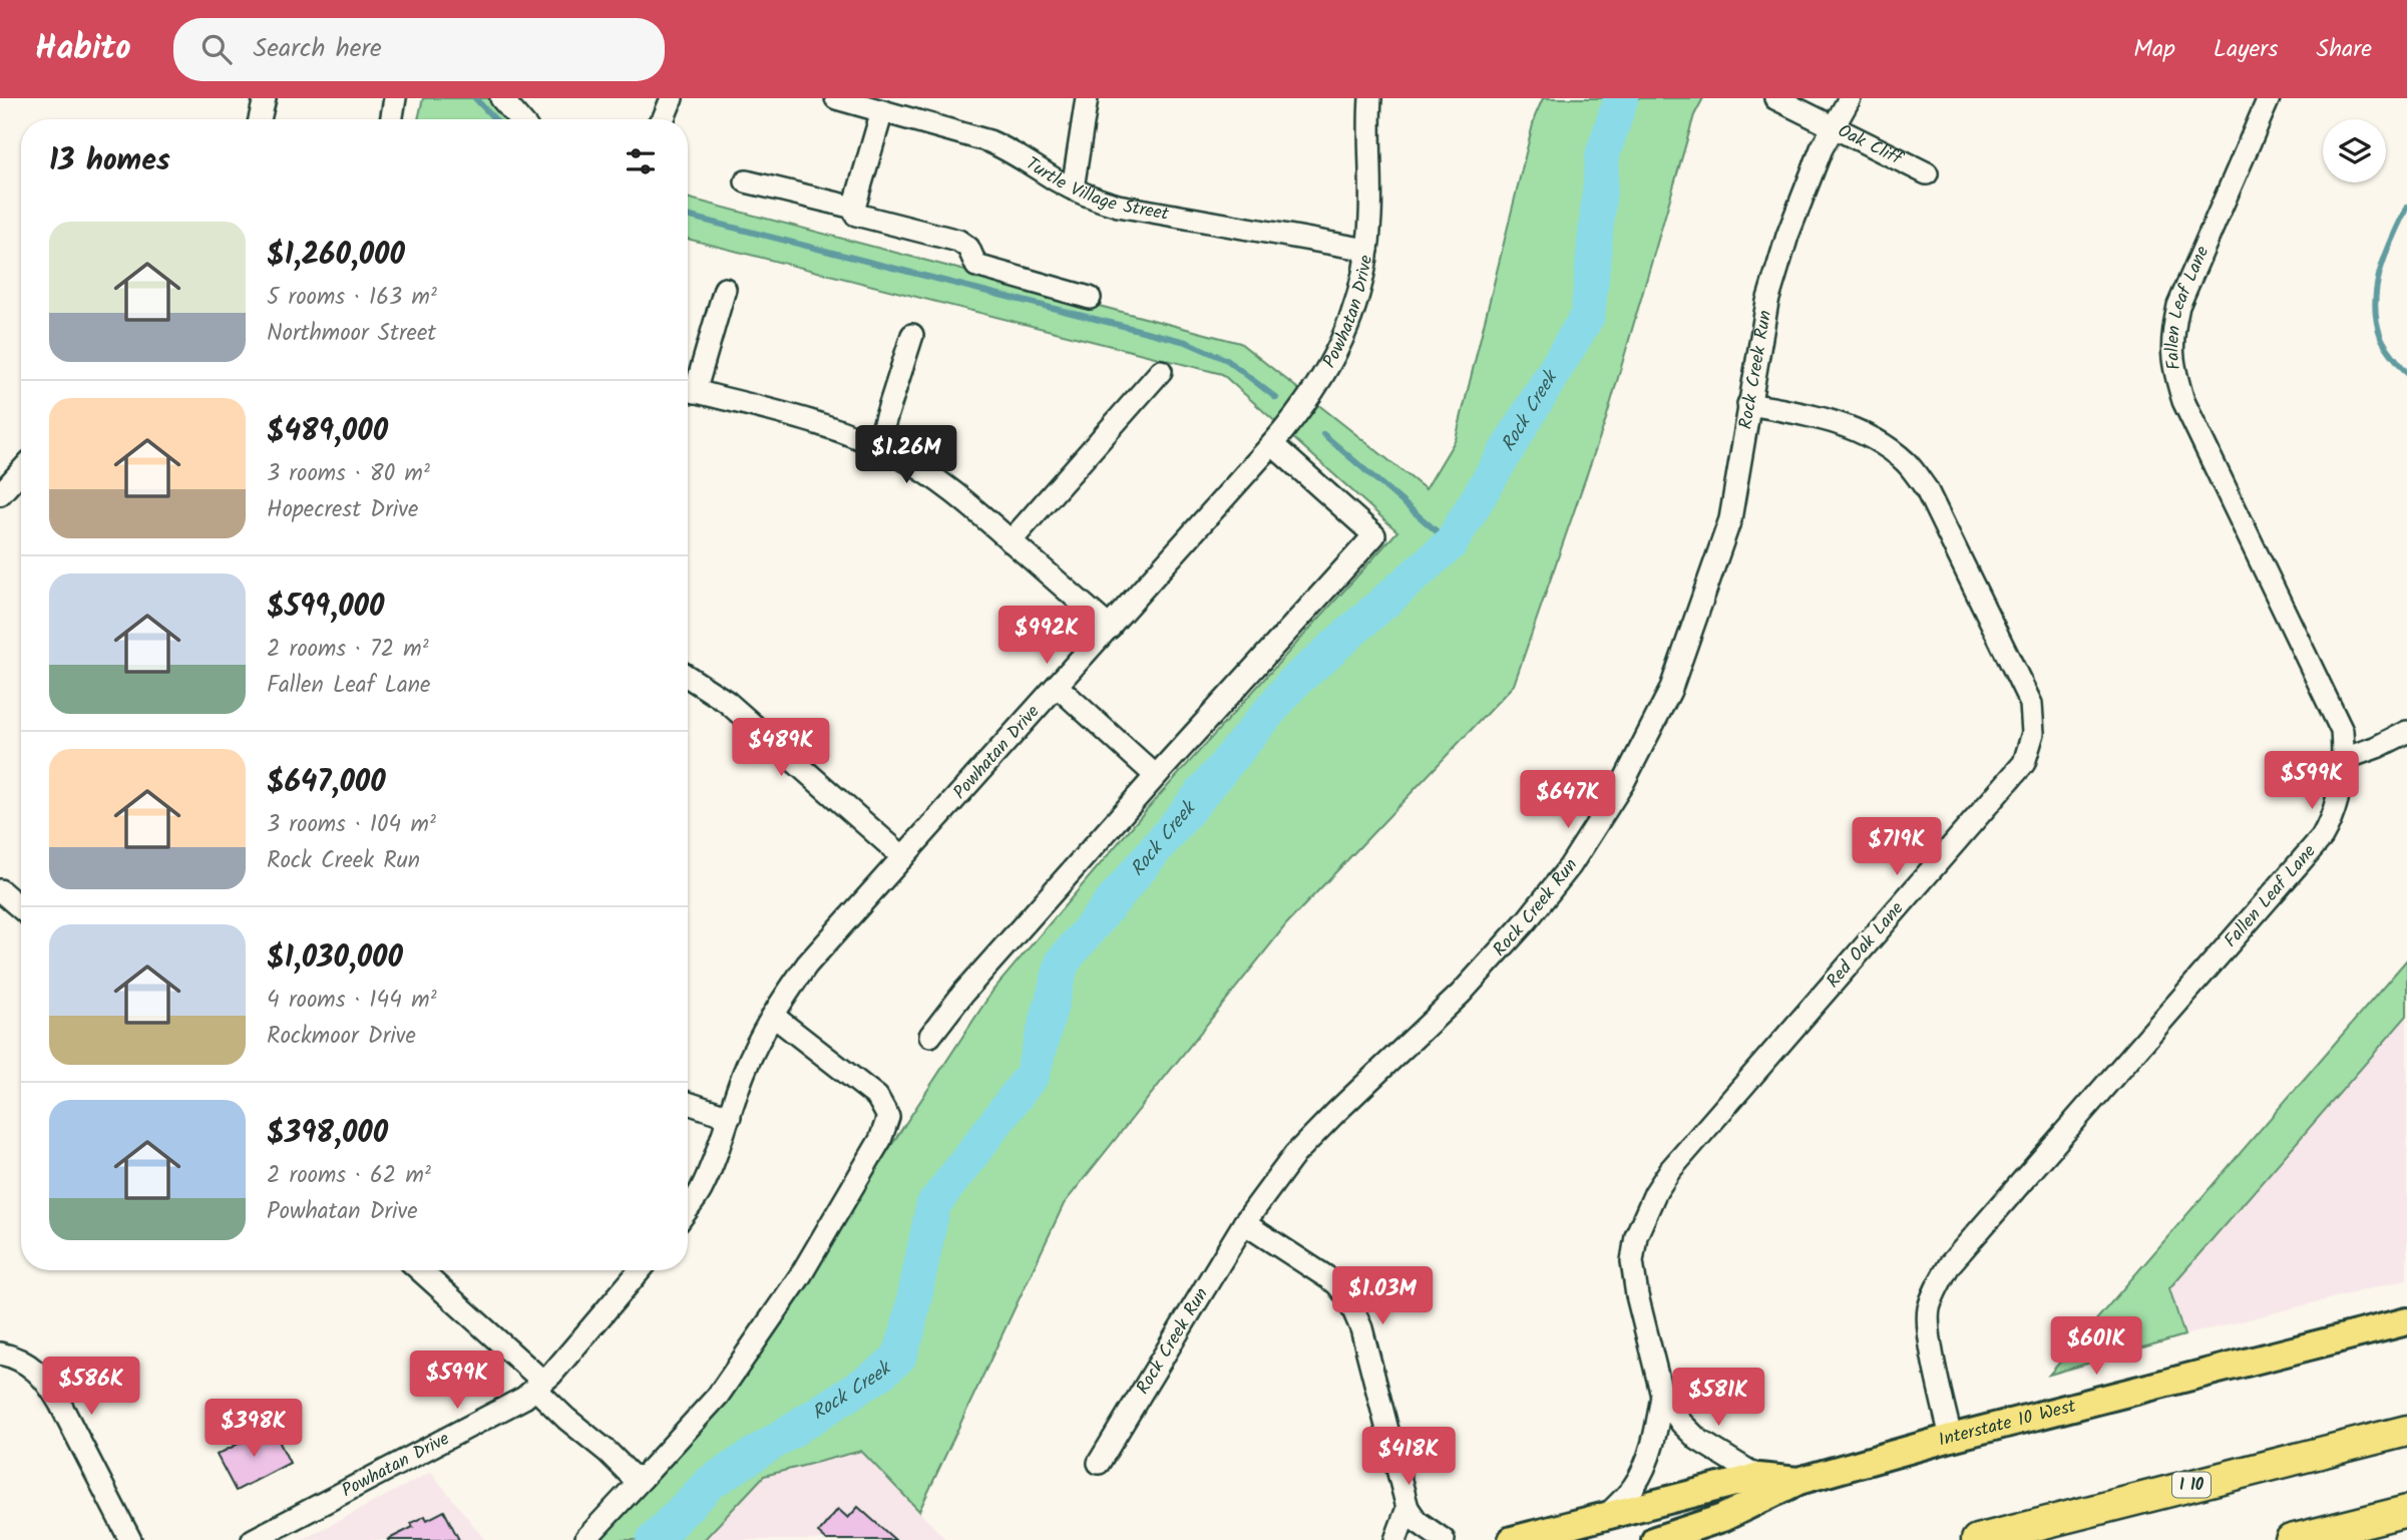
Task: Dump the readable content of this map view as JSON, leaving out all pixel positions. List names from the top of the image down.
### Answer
{
  "streets": {
    "highway": ["I 10"],
    "main road": ["Interstate 10 West"],
    "street": [
      "Oak Cliff",
      "Turtle Village Street",
      "Fallen Leaf Lane",
      "Powhatan Drive",
      "Rock Creek Run",
      "Red Oak Lane"
    ]
  },
  "crossings": [
    ["Oak Cliff", "Rock Creek Run"],
    ["Turtle Village Street", "Powhatan Drive"],
    ["Fallen Leaf Lane", "Interstate 10 West"],
    ["Rock Creek Run", "Red Oak Lane"]
  ],
  "water": ["Rock Creek"],
  "page": {
    "header": "Habito",
    "search": "Search here",
    "nav": ["Map", "Layers", "Share"],
    "heading": "13 homes",
    "list": [
      {
        "name": "$1,260,000",
        "note": "5 rooms · 163 m² · Northmoor Street"
      },
      {
        "name": "$489,000",
        "note": "3 rooms · 80 m² · Hopecrest Drive"
      },
      {
        "name": "$599,000",
        "note": "2 rooms · 72 m² · Fallen Leaf Lane"
      },
      {
        "name": "$647,000",
        "note": "3 rooms · 104 m² · Rock Creek Run"
      },
      {
        "name": "$1,030,000",
        "note": "4 rooms · 144 m² · Rockmoor Drive"
      },
      {
        "name": "$398,000",
        "note": "2 rooms · 62 m² · Powhatan Drive"
      }
    ],
    "price": [
      "$1.26M",
      "$992K",
      "$489K",
      "$599K",
      "$647K",
      "$719K",
      "$1.03M",
      "$601K",
      "$599K",
      "$586K",
      "$581K",
      "$398K",
      "$418K"
    ]
  }
}
